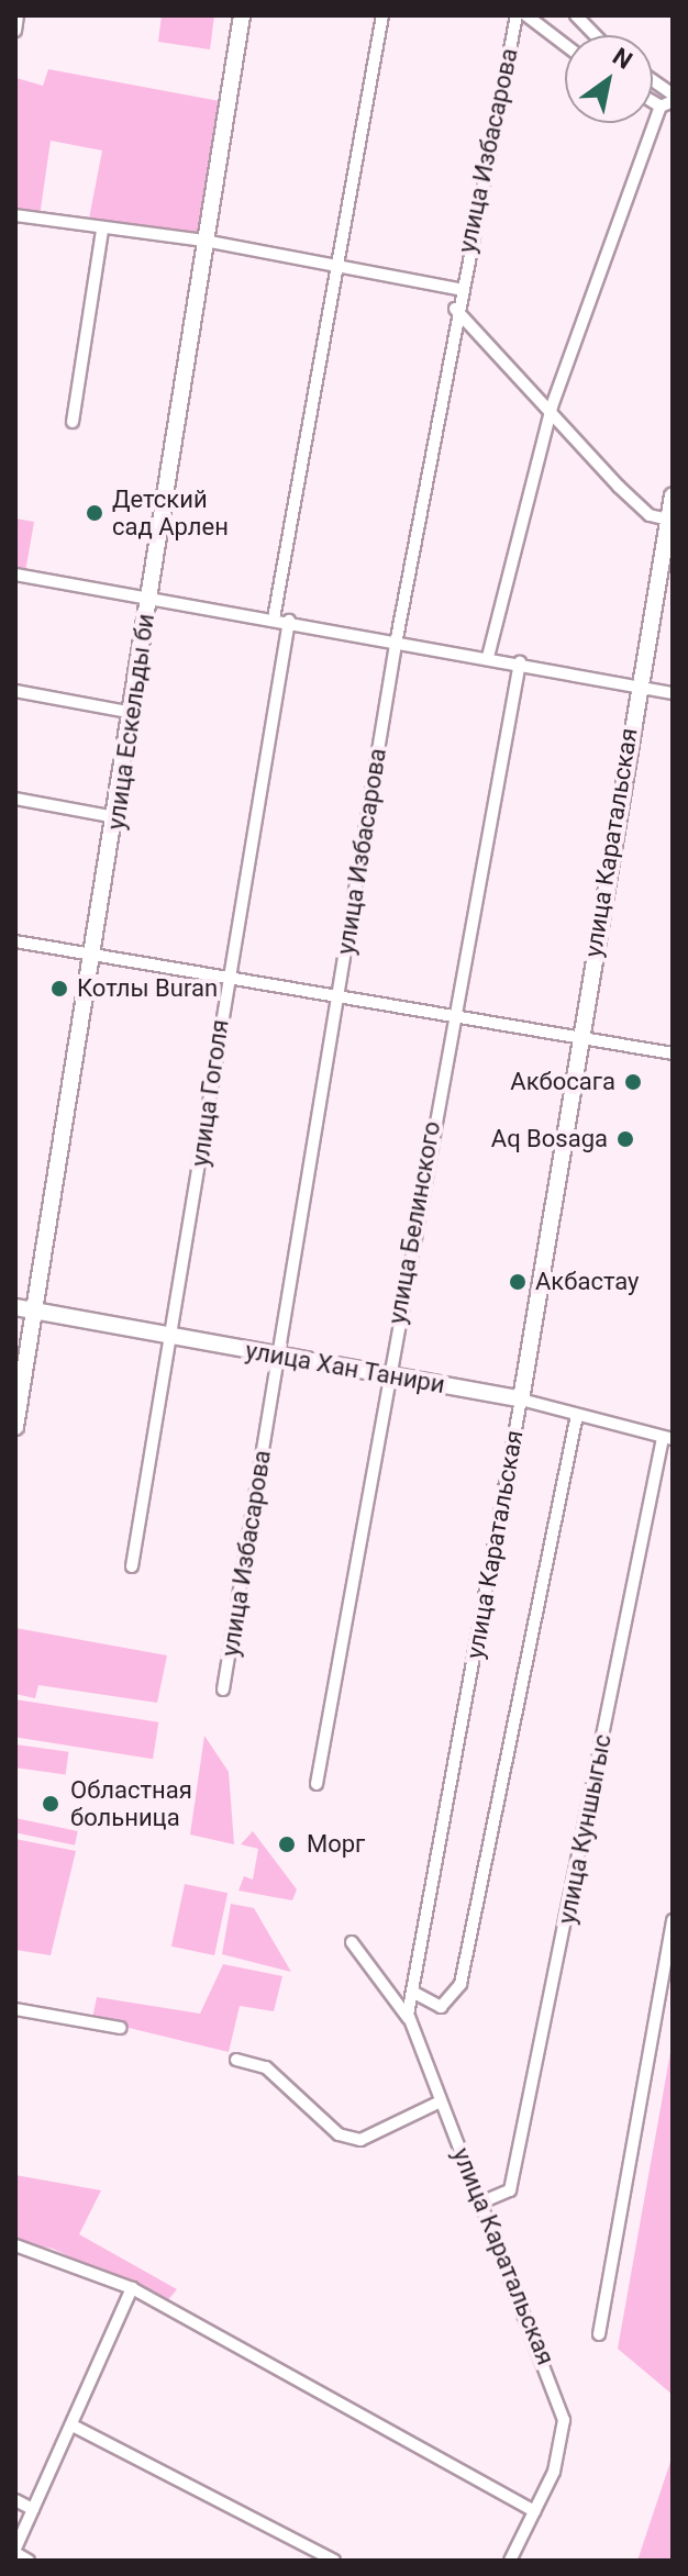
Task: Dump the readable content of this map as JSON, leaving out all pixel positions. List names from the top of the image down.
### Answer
{
  "streets": {
    "street": [
      "улица Избасарова",
      "улица Ескельды би",
      "улица Каратальская",
      "улица Гоголя",
      "улица Белинского",
      "улица Хан Танири",
      "улица Куншыгыс"
    ]
  },
  "crossings": [
    ["улица Избасарова", "улица Хан Танири"],
    ["улица Ескельды би", "улица Хан Танири"],
    ["улица Каратальская", "улица Хан Танири"],
    ["улица Каратальская", "улица Куншыгыс"],
    ["улица Гоголя", "улица Хан Танири"],
    ["улица Белинского", "улица Хан Танири"],
    ["улица Хан Танири", "улица Куншыгыс"]
  ],
  "places": [
    "Детский сад Арлен",
    "Котлы Buran",
    "Акбосага",
    "Aq Bosaga",
    "Акбастау",
    "Областная больница",
    "Морг"
  ],
  "north": "top right"
}
